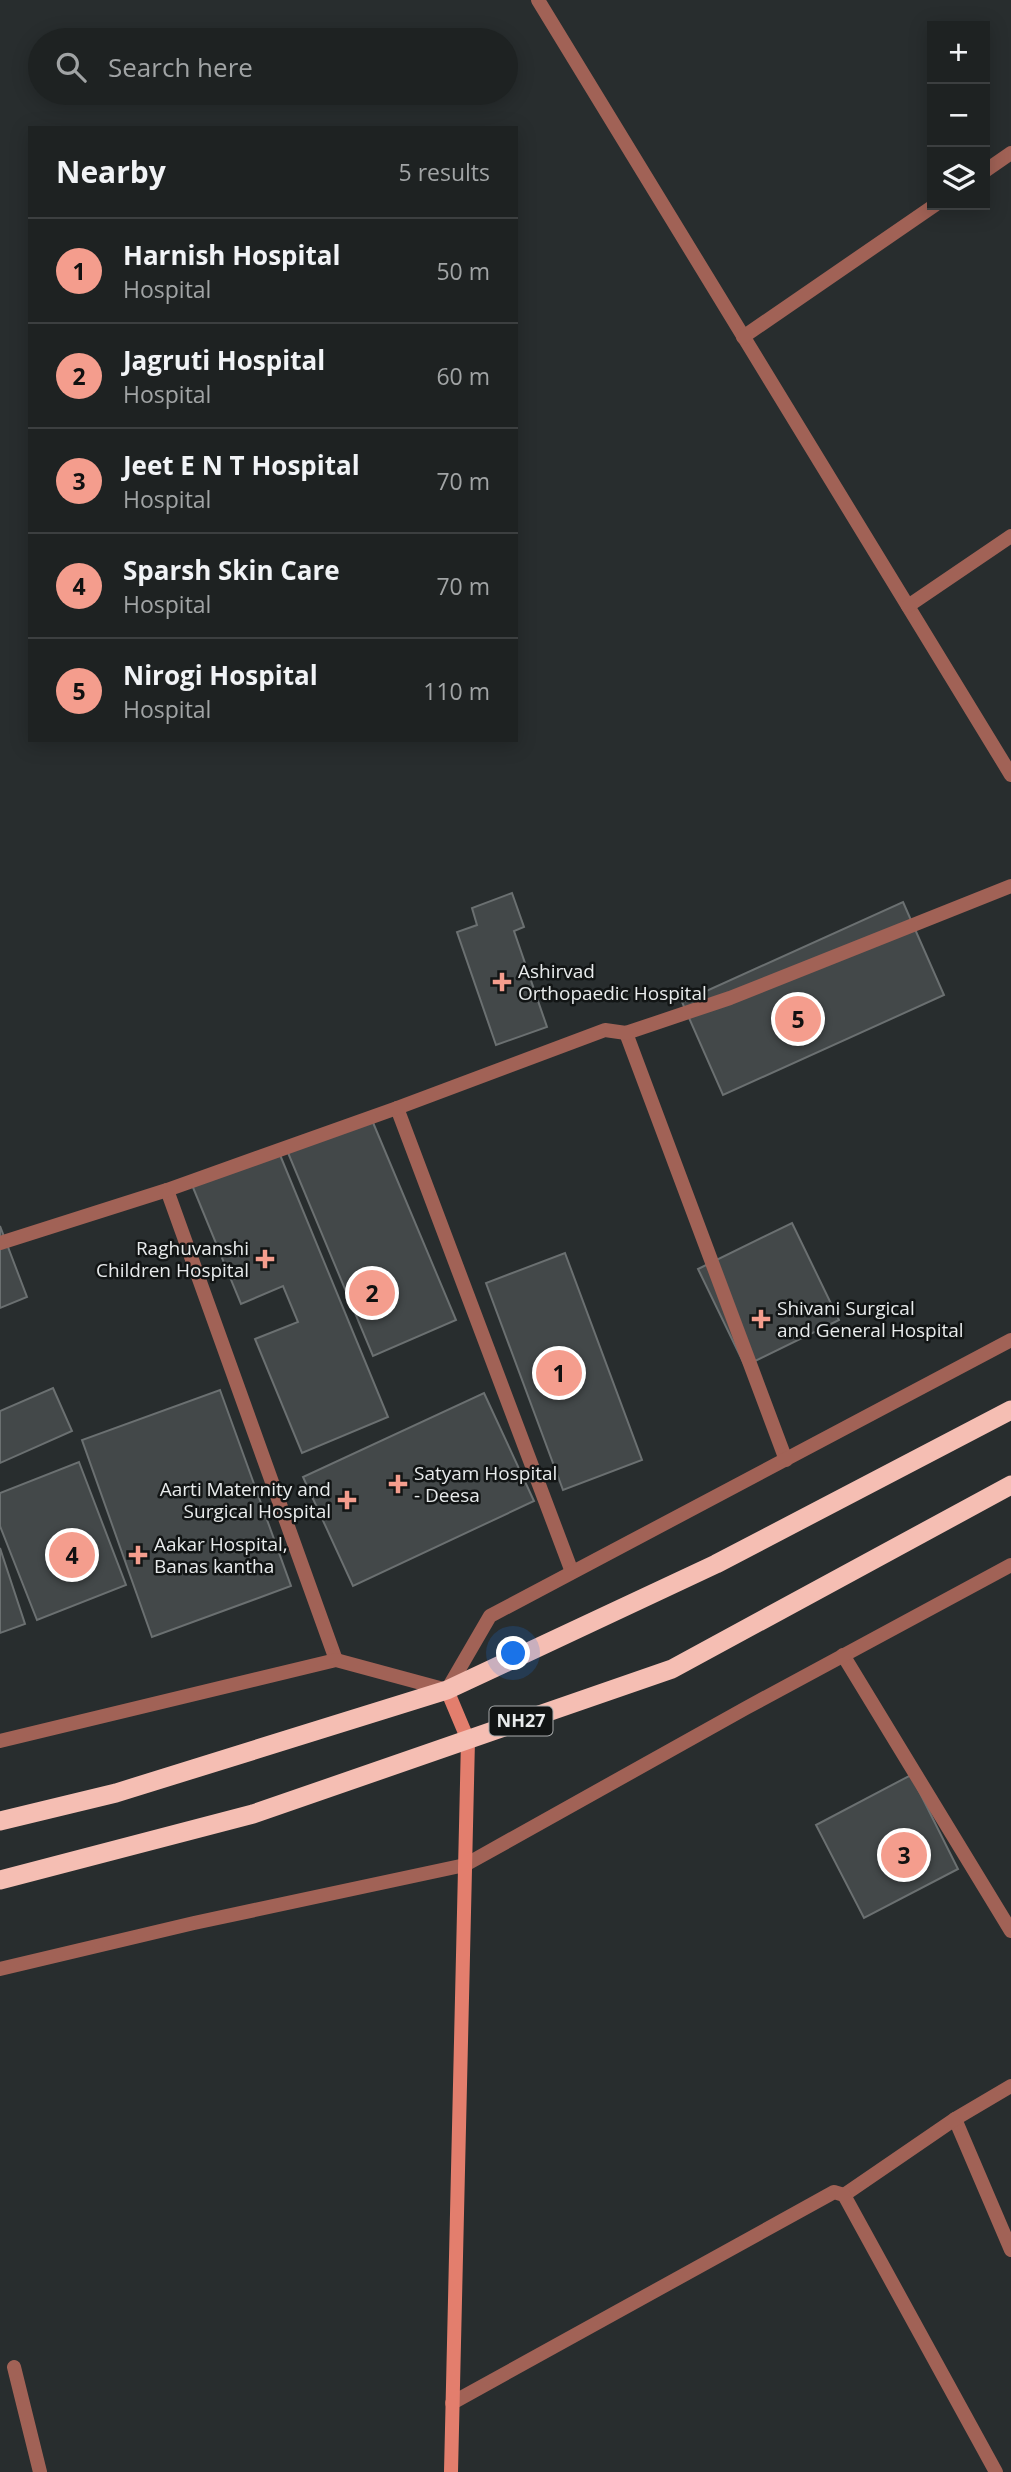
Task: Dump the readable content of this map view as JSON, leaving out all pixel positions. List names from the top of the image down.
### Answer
{
  "streets": {
    "highway": ["NH27"]
  },
  "places": {
    "health": [
      "Ashirvad Orthopaedic Hospital",
      "Raghuvanshi Children Hospital",
      "Shivani Surgical and General Hospital",
      "Satyam Hospital - Deesa",
      "Aarti Maternity and Surgical Hospital",
      "Aakar Hospital, Banas kantha"
    ]
  },
  "page": {
    "map_buttons": ["+", "−"],
    "search": "Search here",
    "heading": ["Nearby", "5 results"],
    "list": [
      {
        "mark": "1",
        "name": "Harnish Hospital",
        "note": "Hospital",
        "value": "50 m"
      },
      {
        "mark": "2",
        "name": "Jagruti Hospital",
        "note": "Hospital",
        "value": "60 m"
      },
      {
        "mark": "3",
        "name": "Jeet E N T Hospital",
        "note": "Hospital",
        "value": "70 m"
      },
      {
        "mark": "4",
        "name": "Sparsh Skin Care",
        "note": "Hospital",
        "value": "70 m"
      },
      {
        "mark": "5",
        "name": "Nirogi Hospital",
        "note": "Hospital",
        "value": "110 m"
      }
    ],
    "pins": [
      "5",
      "2",
      "1",
      "4",
      "3"
    ]
  }
}
